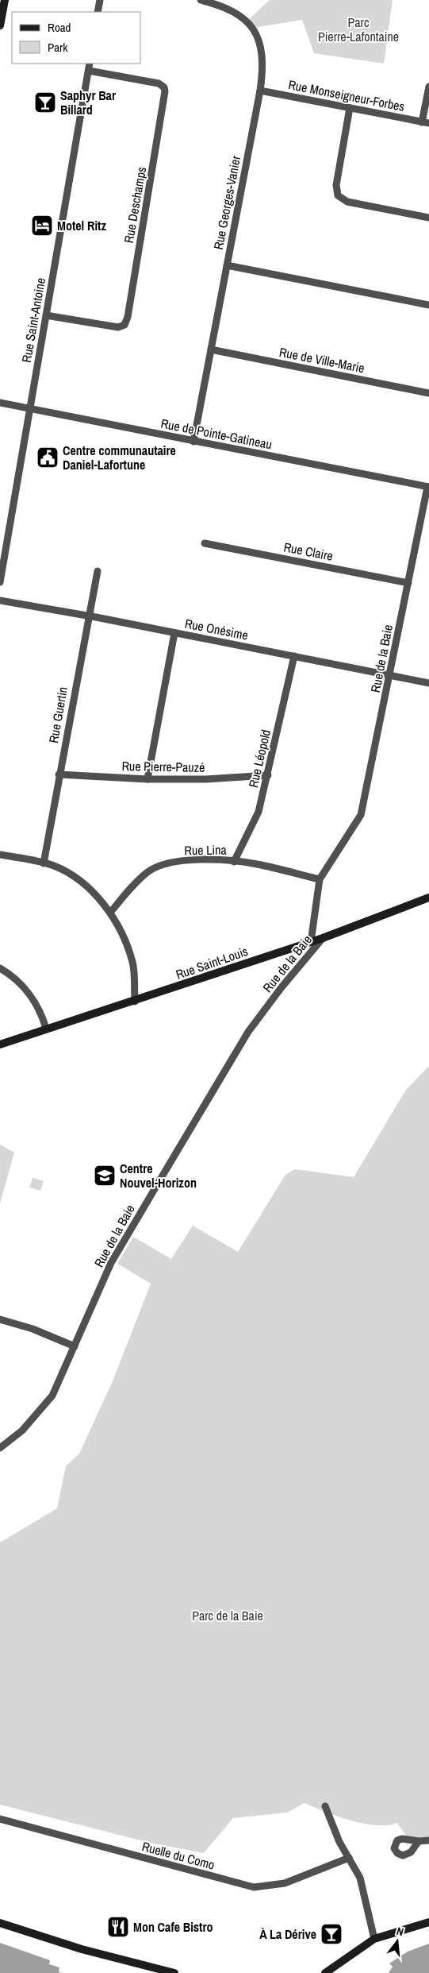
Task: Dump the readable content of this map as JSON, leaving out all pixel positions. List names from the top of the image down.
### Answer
{
  "streets": {
    "street": [
      "Rue Monseigneur-Forbes",
      "Rue Georges-Vanier",
      "Rue Deschamps",
      "Rue Saint-Antoine",
      "Rue de Ville-Marie",
      "Rue de Pointe-Gatineau",
      "Rue Claire",
      "Rue Onésime",
      "Rue de la Baie",
      "Rue Guertin",
      "Rue Léopold",
      "Rue Pierre-Pauzé",
      "Rue Lina",
      "Rue Saint-Louis",
      "Ruelle du Como"
    ]
  },
  "crossings": [
    ["Rue Monseigneur-Forbes", "Rue Georges-Vanier"],
    ["Rue Georges-Vanier", "Rue de Ville-Marie"],
    ["Rue Georges-Vanier", "Rue de Pointe-Gatineau"],
    ["Rue Deschamps", "Rue Saint-Antoine"],
    ["Rue Saint-Antoine", "Rue de Pointe-Gatineau"],
    ["Rue de Pointe-Gatineau", "Rue de la Baie"],
    ["Rue Claire", "Rue de la Baie"],
    ["Rue Onésime", "Rue de la Baie"],
    ["Rue Onésime", "Rue Guertin"],
    ["Rue Onésime", "Rue Léopold"],
    ["Rue de la Baie", "Rue Lina"],
    ["Rue de la Baie", "Rue Saint-Louis"],
    ["Rue Guertin", "Rue Pierre-Pauzé"],
    ["Rue Léopold", "Rue Pierre-Pauzé"],
    ["Rue Léopold", "Rue Lina"]
  ],
  "parks": ["Parc Pierre-Lafontaine", "Parc de la Baie"],
  "places": {
    "bar": ["Saphyr Bar Billard", "À La Dérive"],
    "hotel": ["Motel Ritz"],
    "public building": ["Centre communautaire Daniel-Lafortune"],
    "school or university": ["Centre Nouvel-Horizon"],
    "restaurant": ["Mon Cafe Bistro"]
  },
  "legend": ["Road", "Park"],
  "north": "top"
}
